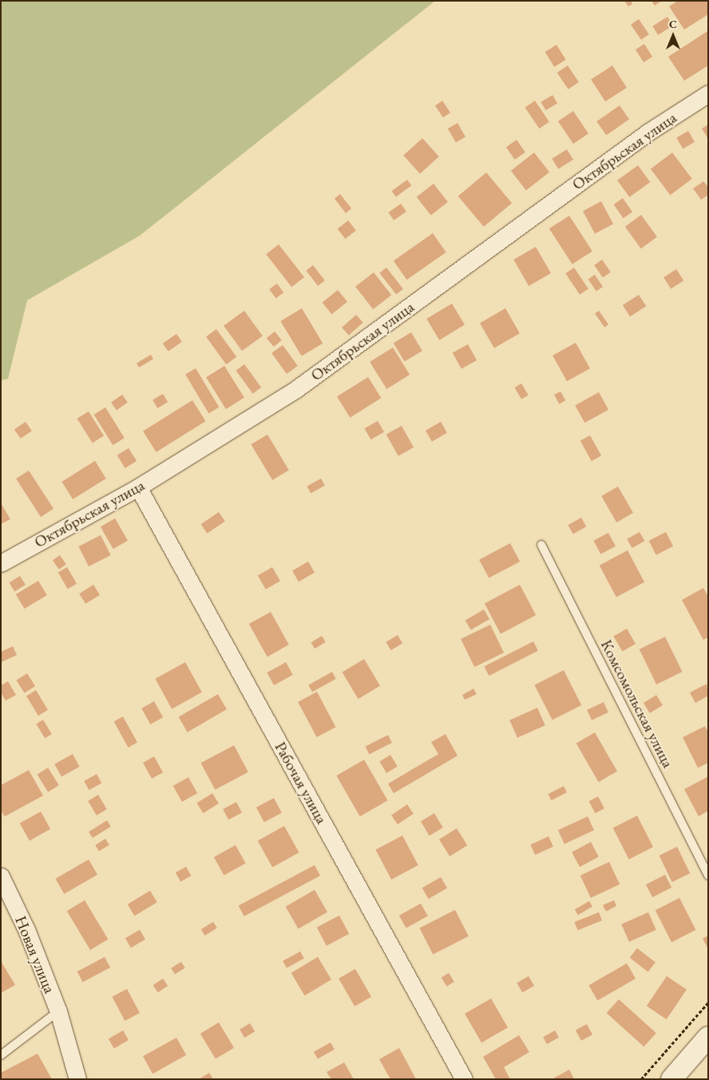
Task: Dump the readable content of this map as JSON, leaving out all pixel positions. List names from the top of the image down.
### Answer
{
  "streets": {
    "street": ["Октябрьская улица", "Рабочая улица", "Новая улица"],
    "lane": ["Комсомольская улица"]
  },
  "crossings": [
    ["Октябрьская улица", "Рабочая улица"]
  ],
  "north": "top"
}
